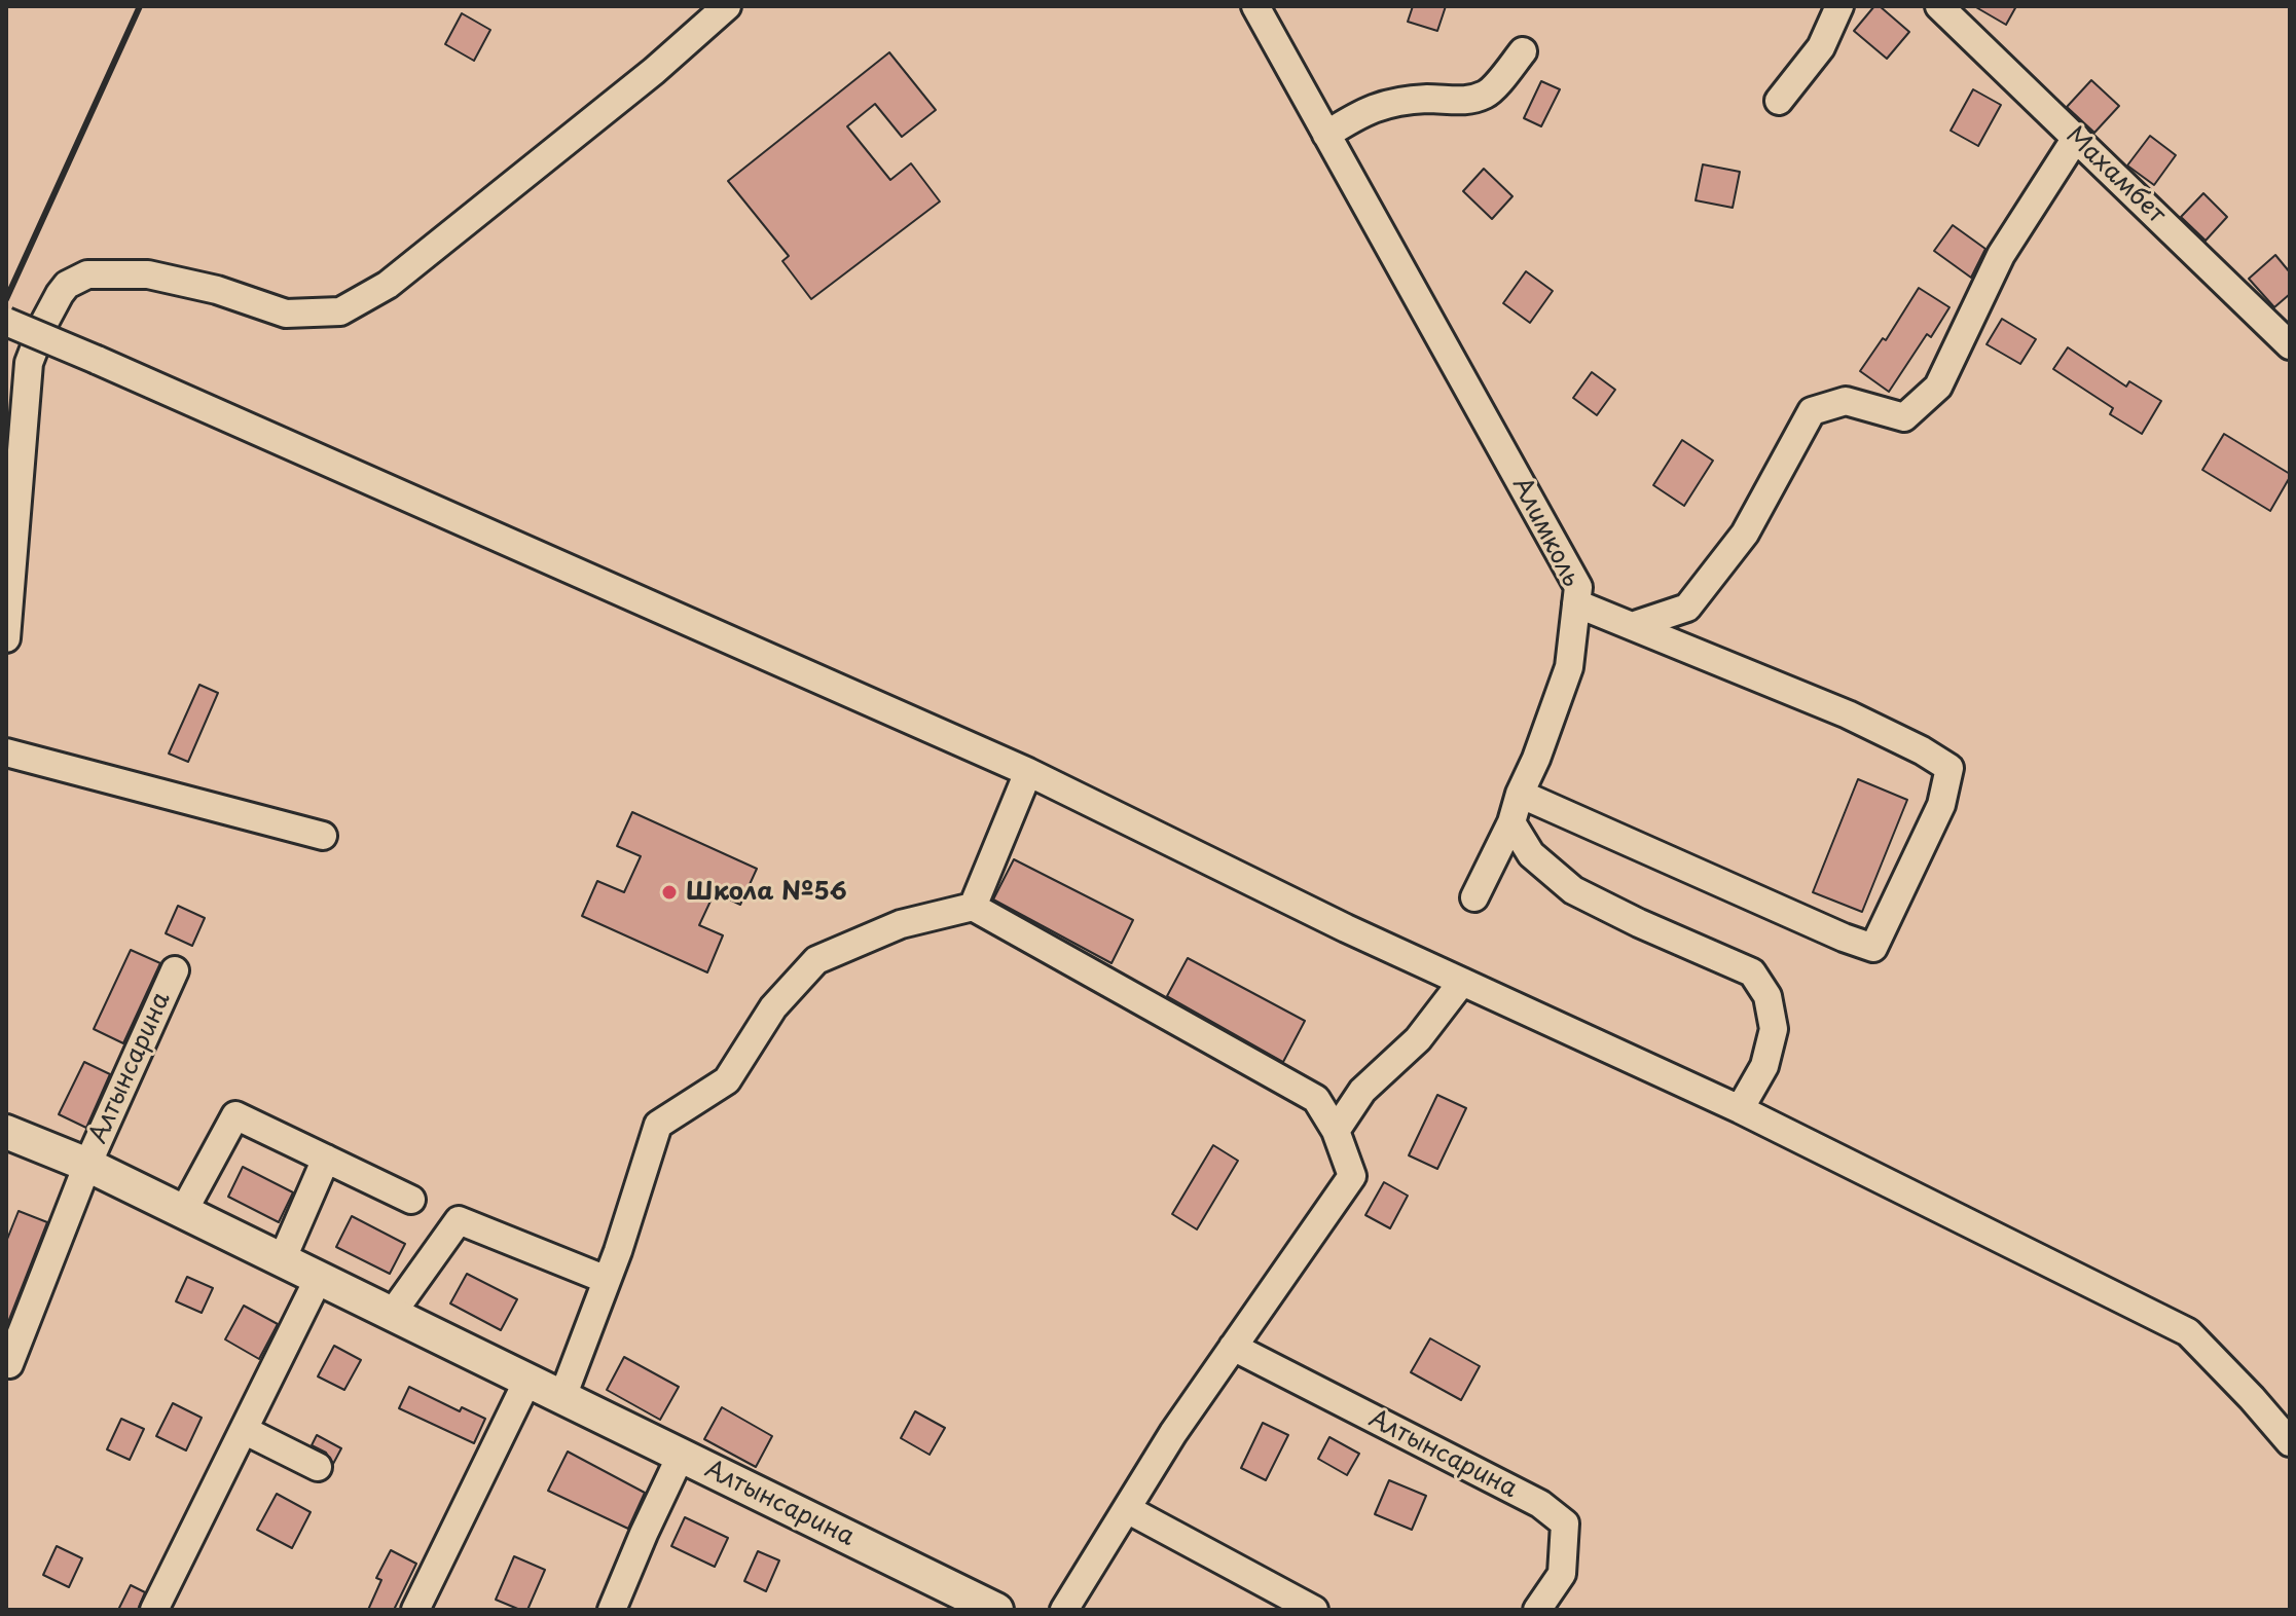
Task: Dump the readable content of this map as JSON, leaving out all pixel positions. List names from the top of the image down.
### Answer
{
  "streets": {
    "main road": ["Алтынсарина"],
    "street": ["Махамбет", "Алимколь"]
  },
  "places": ["Школа №56"]
}
